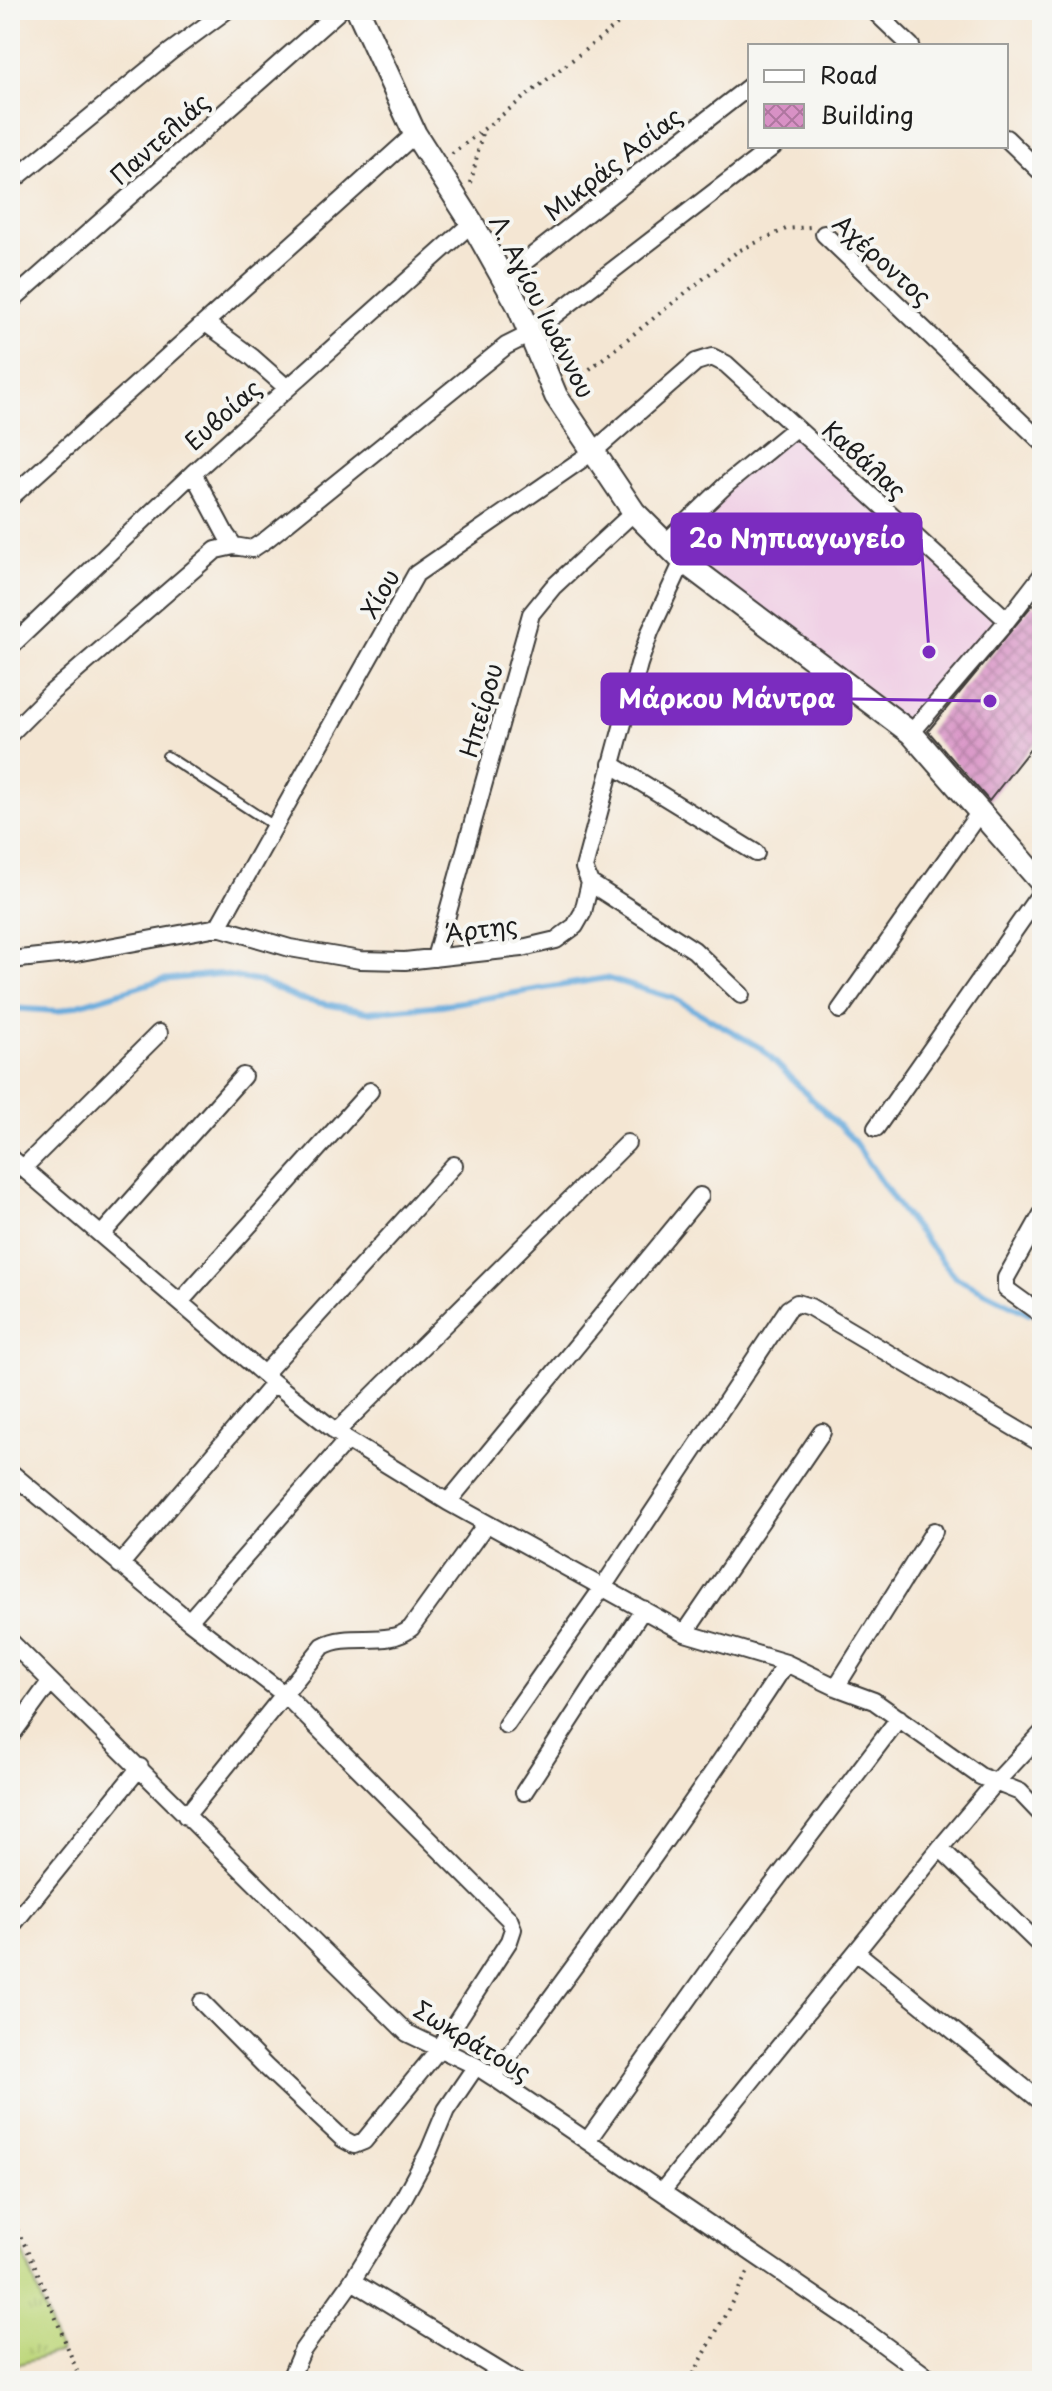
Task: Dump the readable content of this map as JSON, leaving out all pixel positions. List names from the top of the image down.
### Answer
{
  "streets": {
    "street": [
      "Παντελιάς",
      "Μικράς Ασίας",
      "Αχέροντος",
      "Λ. Αγίου Ιωάννου",
      "Ευβοίας",
      "Καβάλας",
      "Χίου",
      "Ηπείρου",
      "Άρτης",
      "Σωκράτους"
    ]
  },
  "crossings": [
    ["Μικράς Ασίας", "Λ. Αγίου Ιωάννου"],
    ["Αχέροντος", "Λ. Αγίου Ιωάννου"],
    ["Λ. Αγίου Ιωάννου", "Ευβοίας"],
    ["Λ. Αγίου Ιωάννου", "Χίου"],
    ["Λ. Αγίου Ιωάννου", "Ηπείρου"],
    ["Λ. Αγίου Ιωάννου", "Άρτης"],
    ["Καβάλας", "Χίου"],
    ["Χίου", "Άρτης"],
    ["Ηπείρου", "Άρτης"]
  ],
  "places": ["2ο Νηπιαγωγείο", "Μάρκου Μάντρα"],
  "legend": ["Road", "Building"]
}
